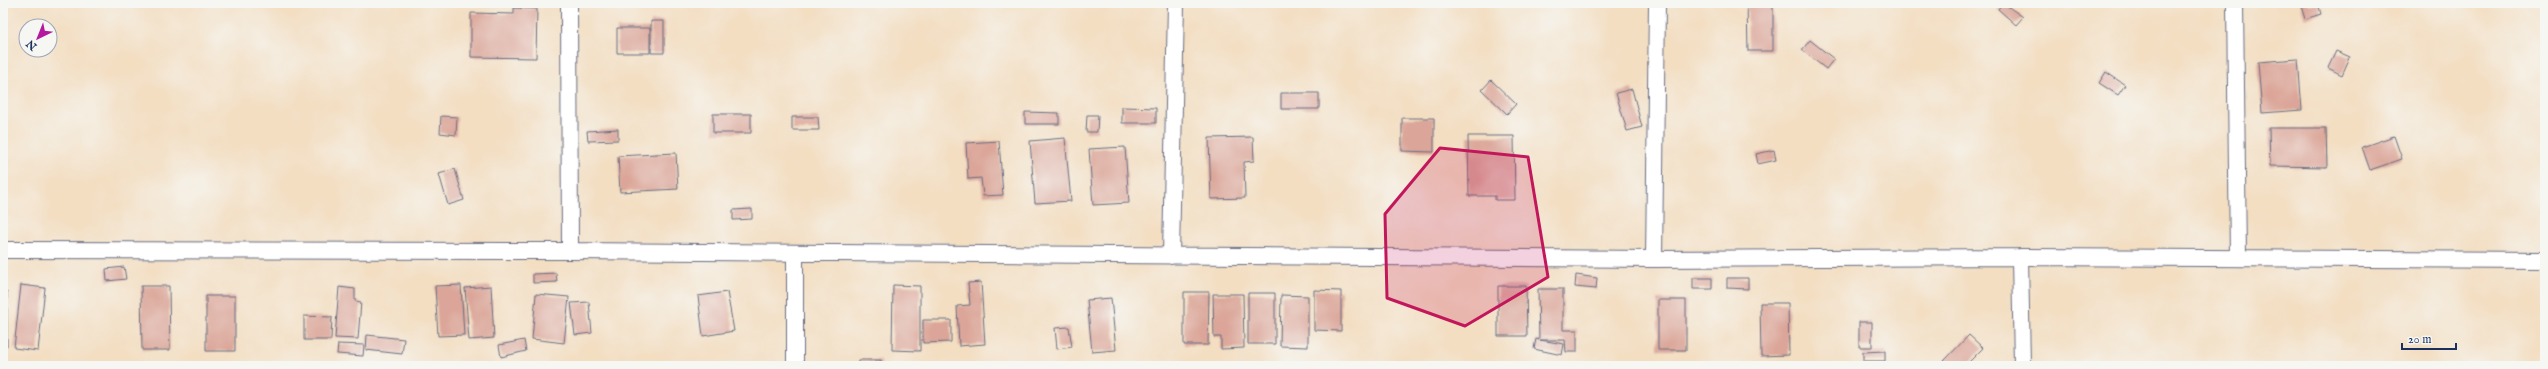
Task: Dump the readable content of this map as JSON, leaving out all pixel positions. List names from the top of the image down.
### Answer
{
  "scale_bar": "20 m",
  "north": "bottom left"
}
